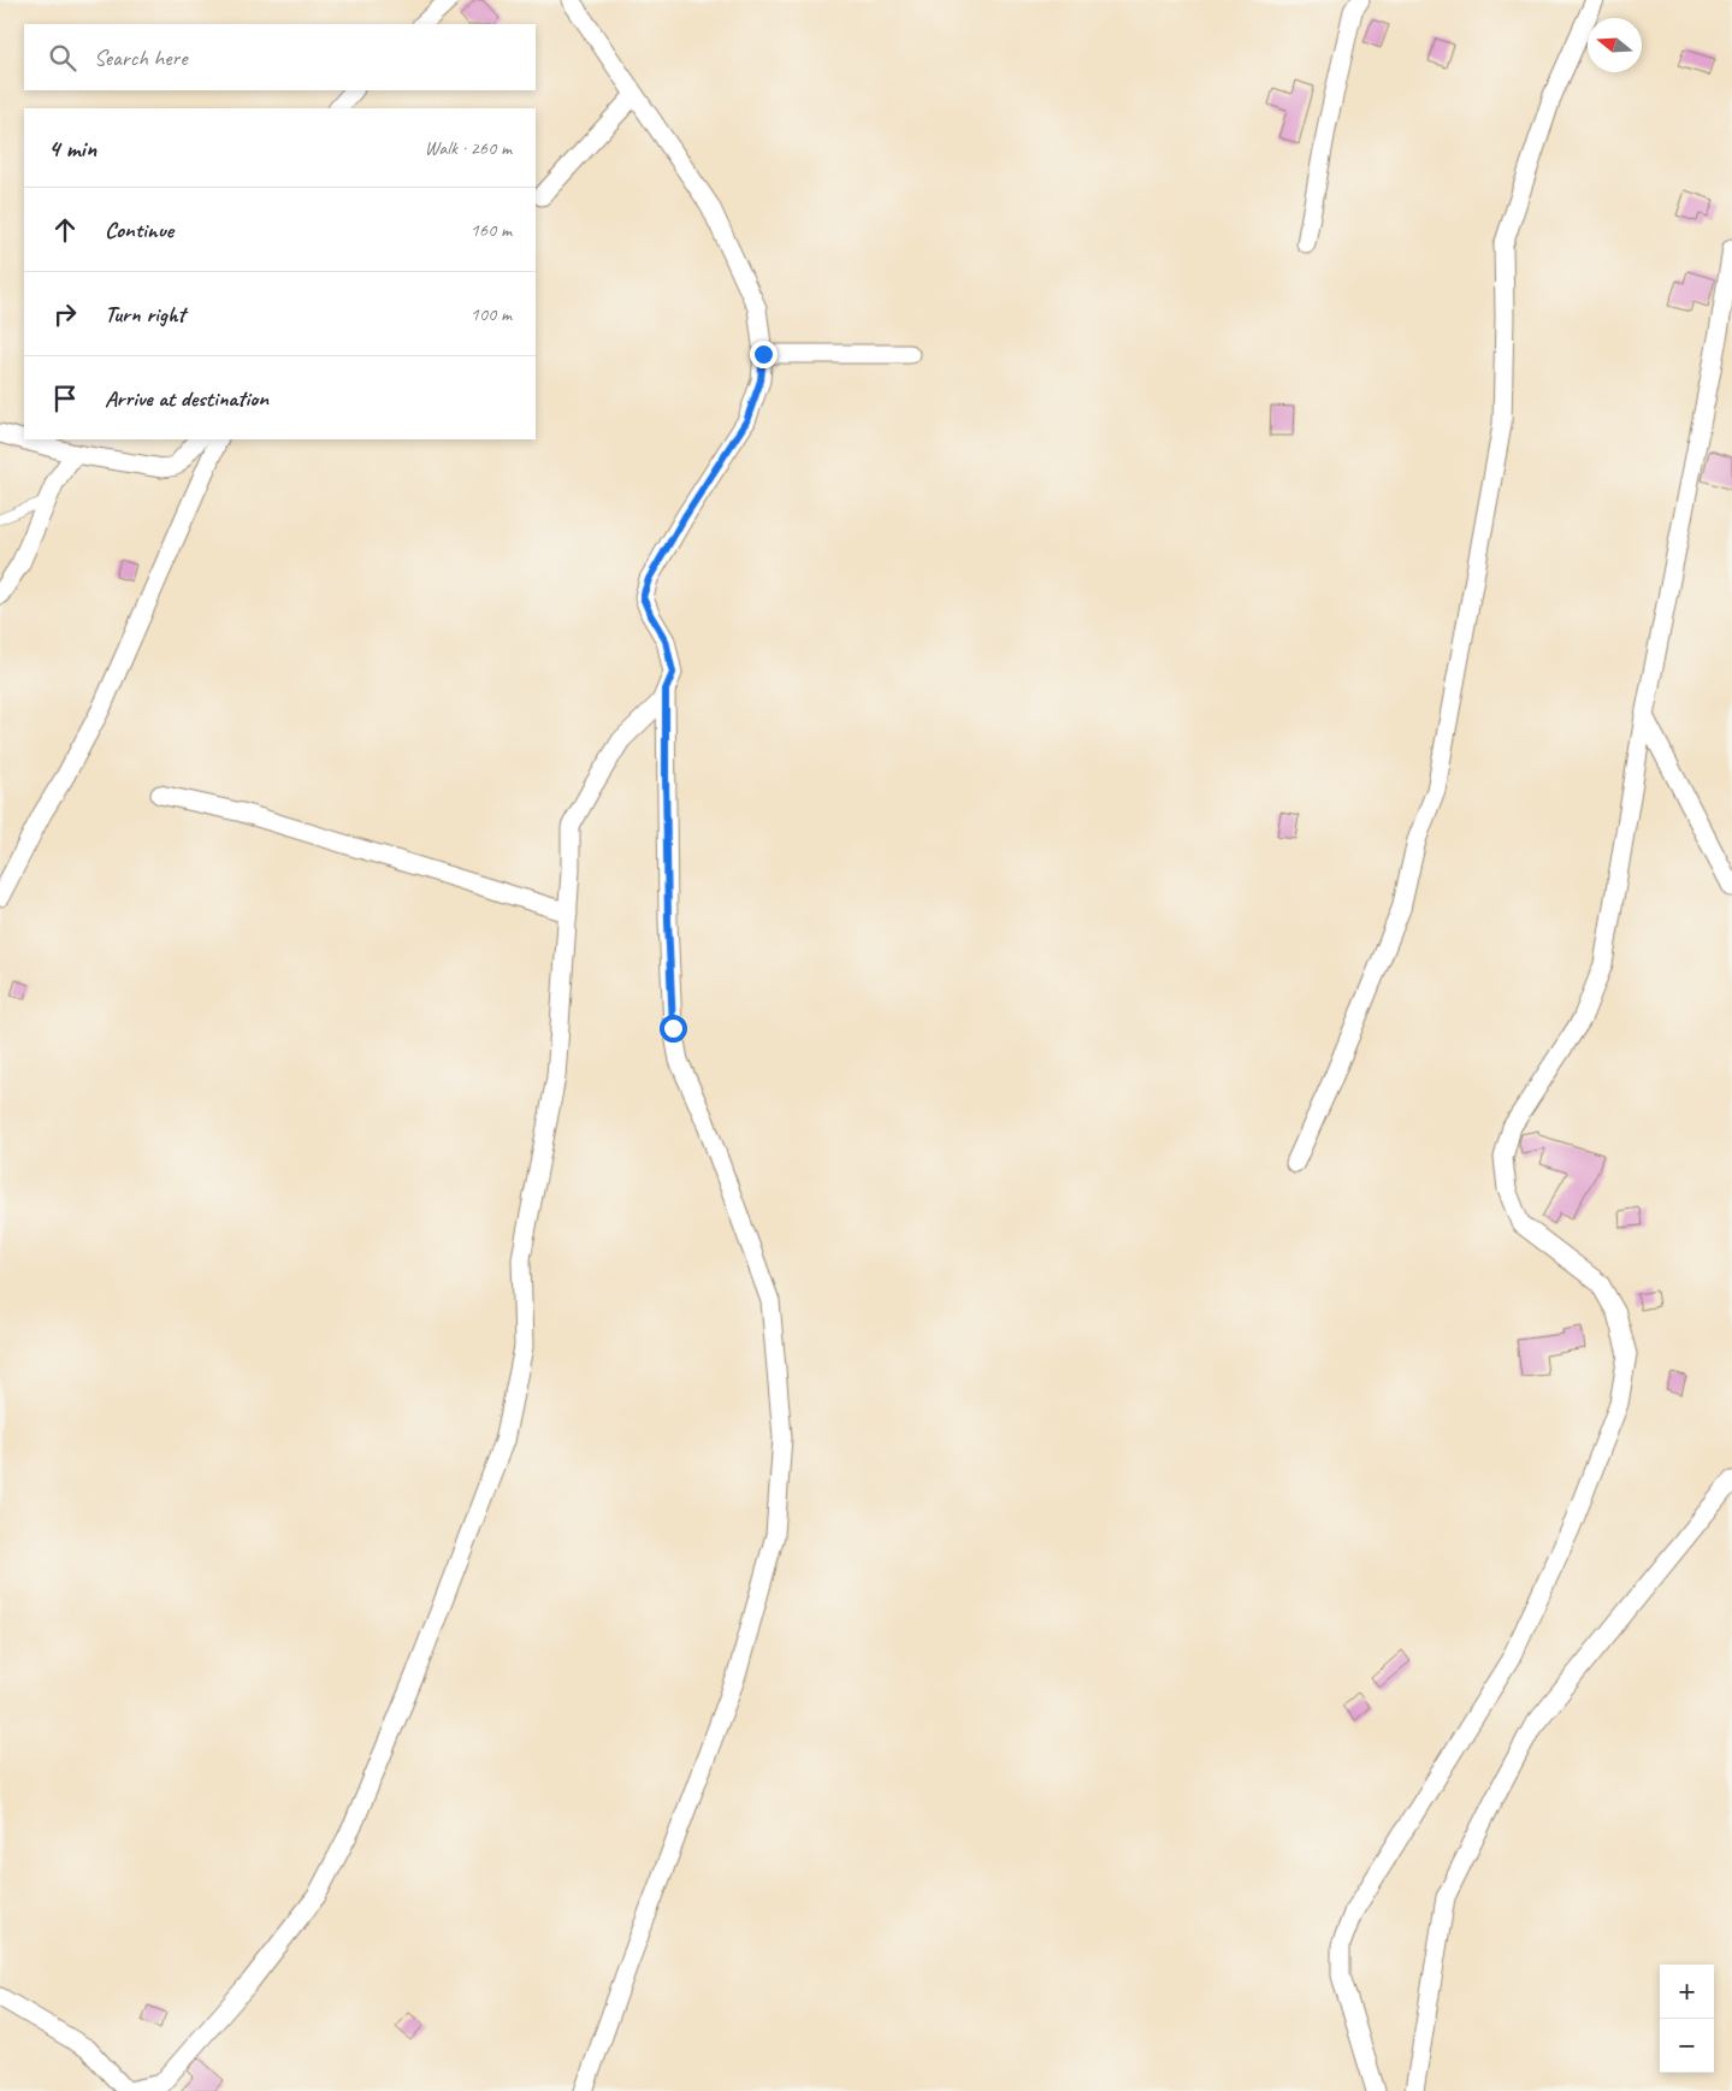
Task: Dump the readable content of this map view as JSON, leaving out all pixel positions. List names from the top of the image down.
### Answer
{
  "north": "left",
  "page": {
    "search": "Search here",
    "heading": ["4 min", "Walk · 260 m"],
    "list": [
      ["Continue", "160 m"],
      ["Turn right", "100 m"],
      "Arrive at destination"
    ],
    "map_buttons": ["+", "−"]
  }
}
